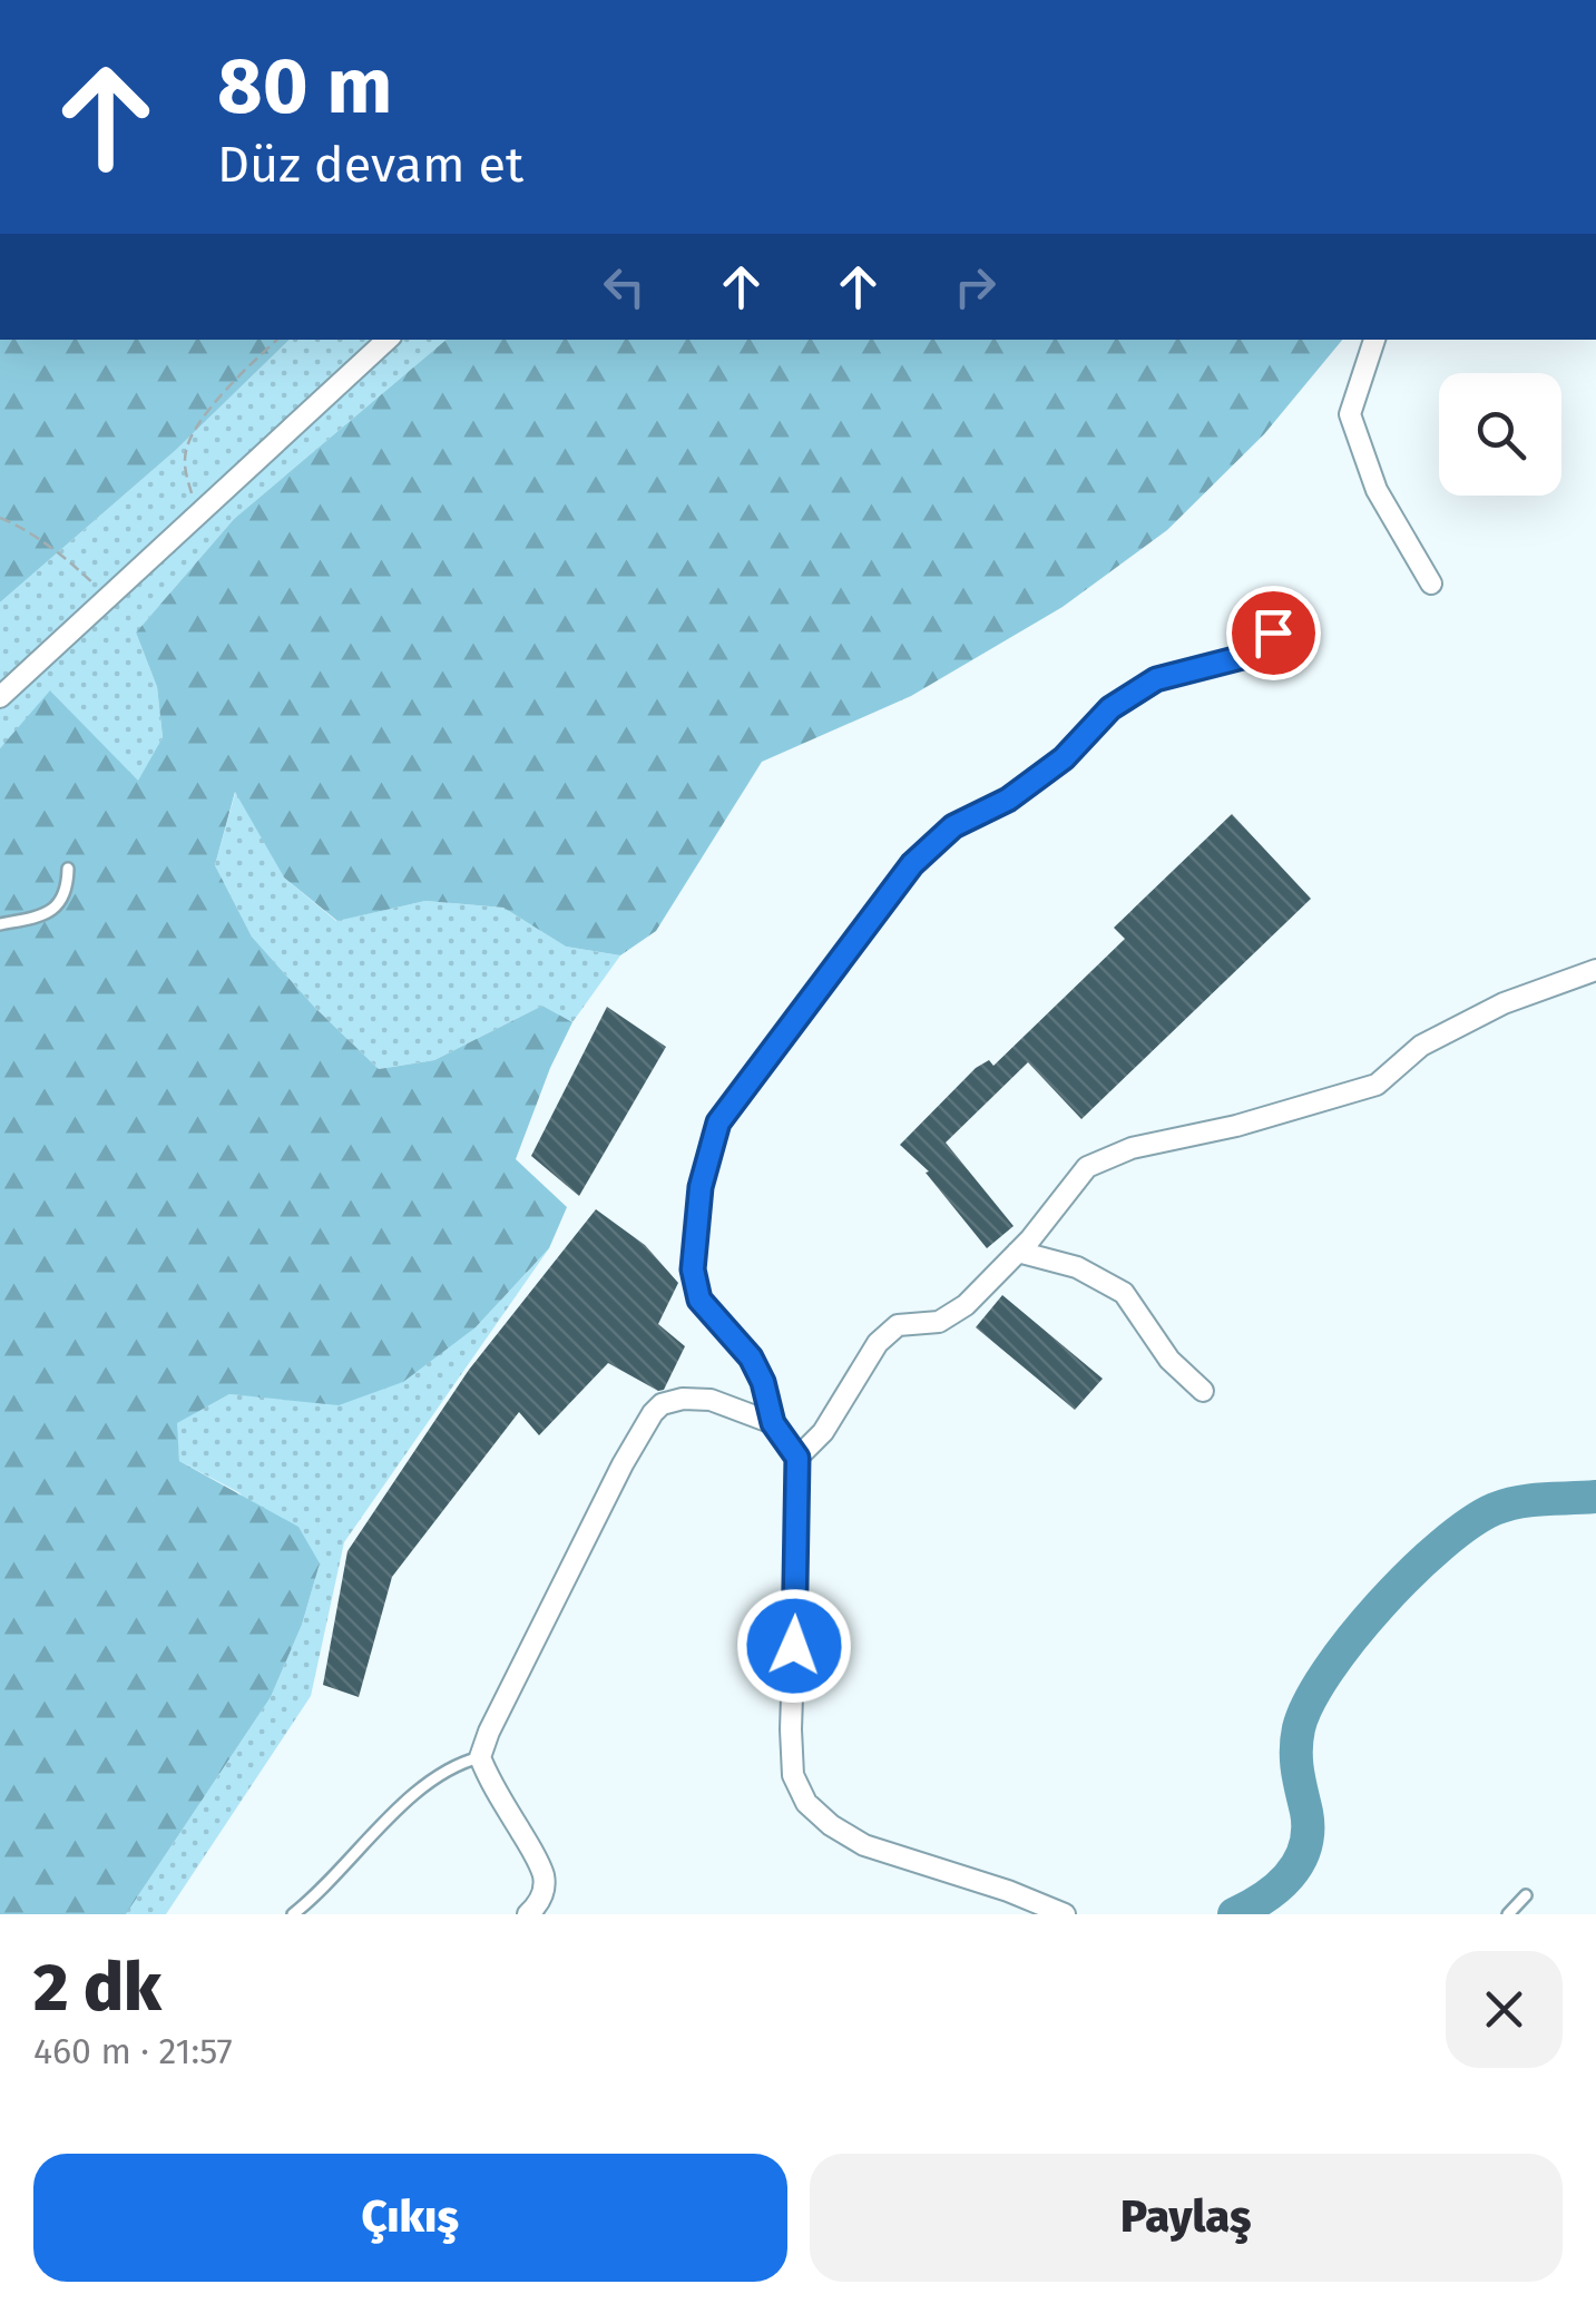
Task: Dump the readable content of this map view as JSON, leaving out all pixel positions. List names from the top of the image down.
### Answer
{
  "page": {
    "turn": ["80 m", "Düz devam et"],
    "heading": ["2 dk", "460 m · 21:57"],
    "buttons": ["Çıkış", "Paylaş"]
  }
}
